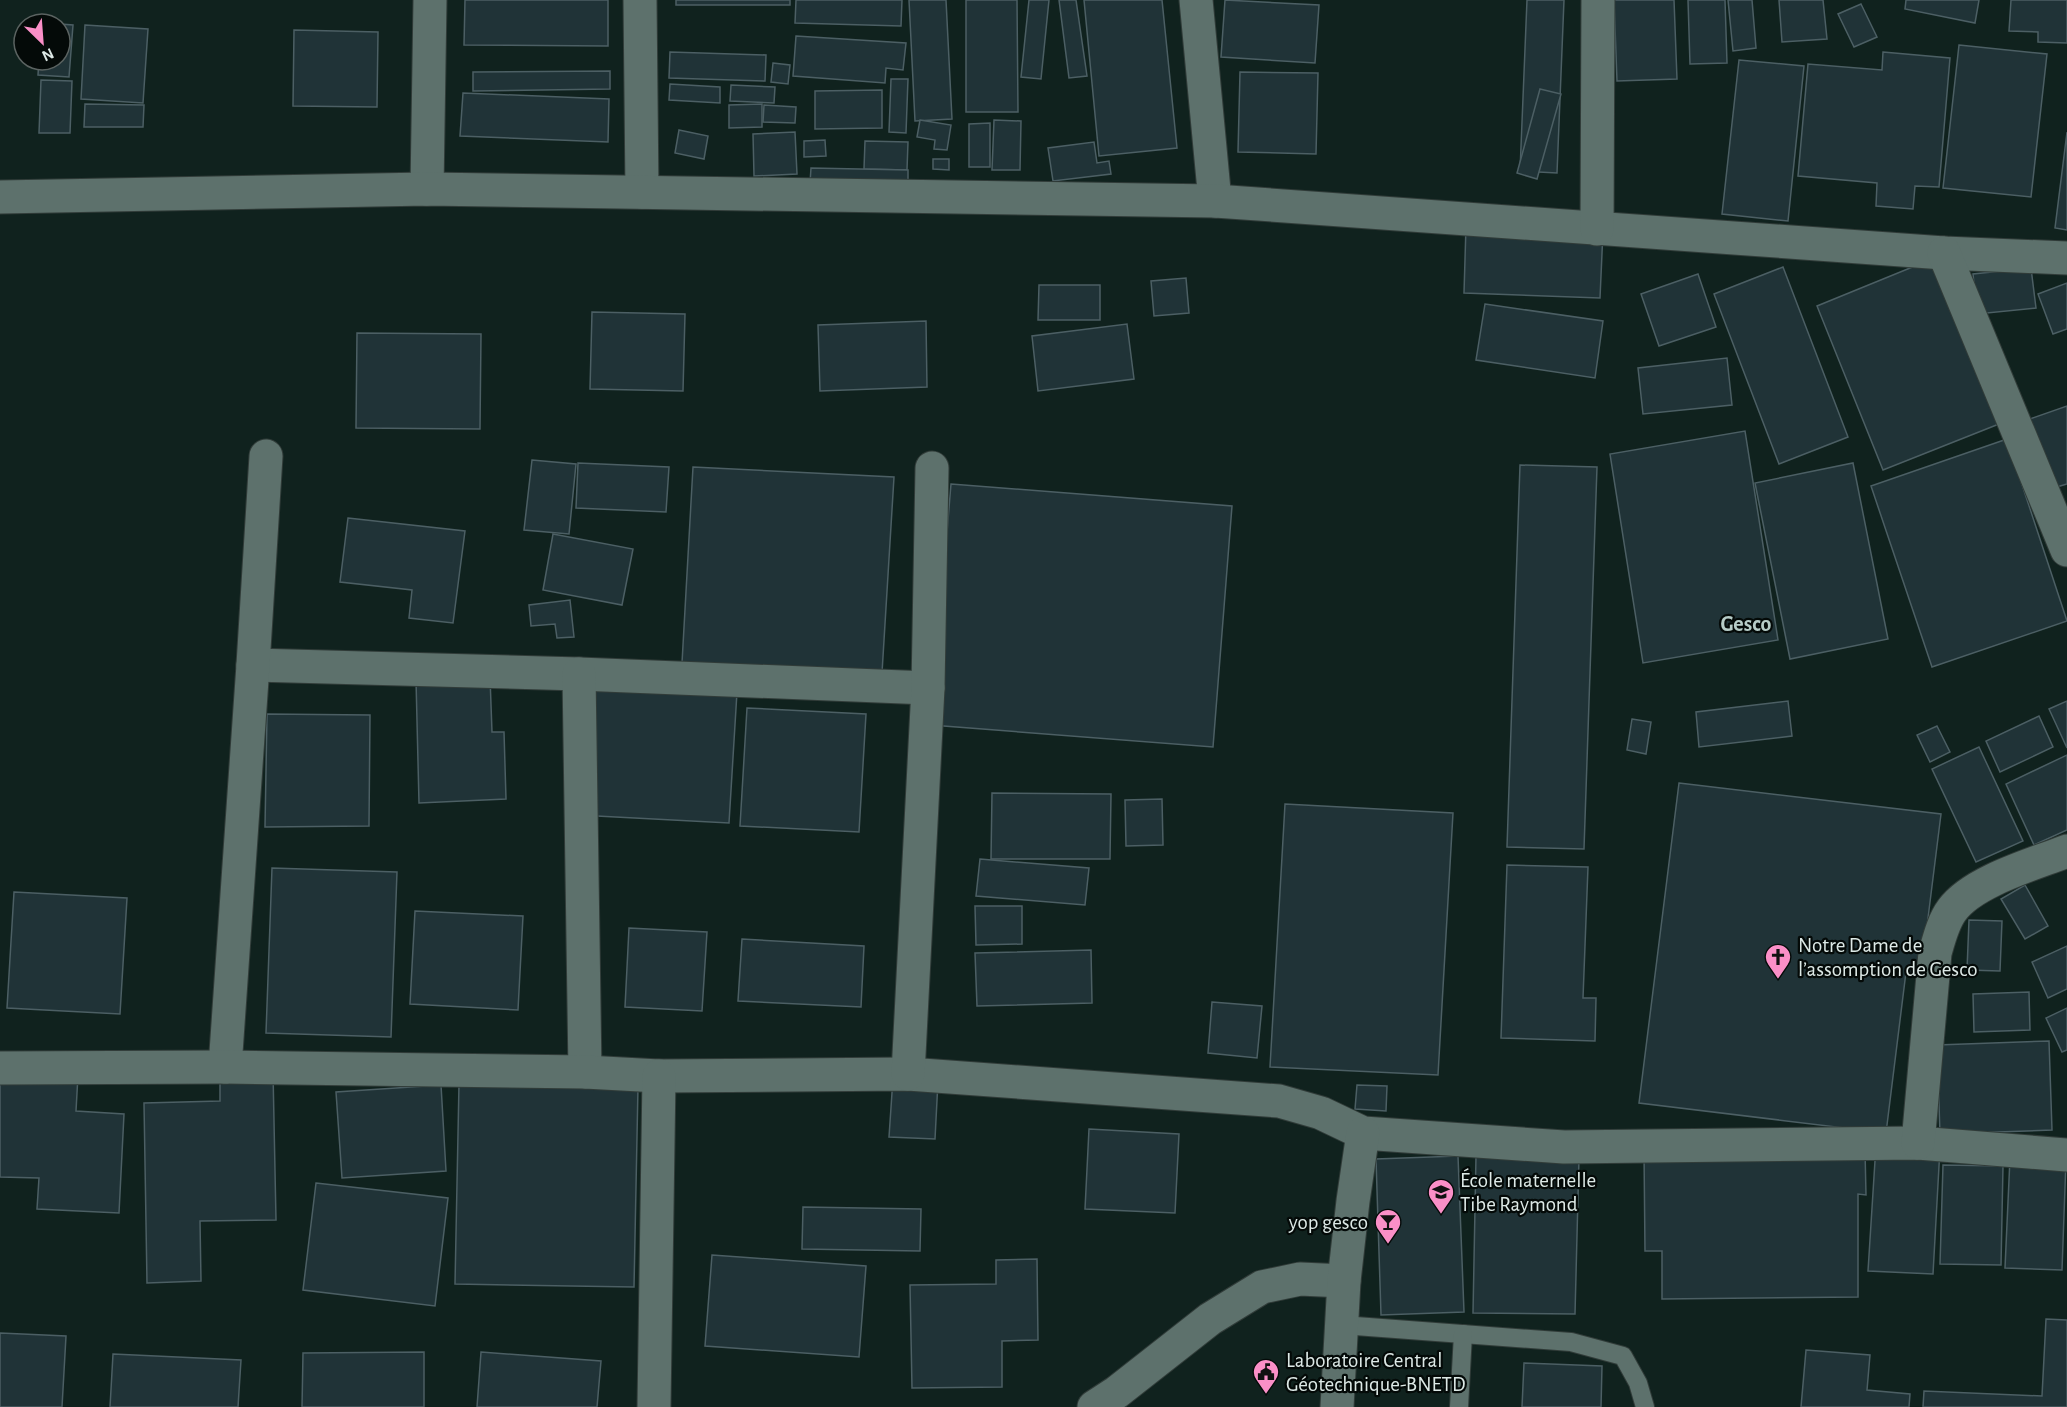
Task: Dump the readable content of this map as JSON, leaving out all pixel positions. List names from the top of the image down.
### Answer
{
  "districts": ["Gesco"],
  "places": {
    "church": ["Notre Dame de l’assomption de Gesco"],
    "school or university": ["École maternelle Tibe Raymond"],
    "bar": ["yop gesco"],
    "public building": ["Laboratoire Central Géotechnique-BNETD"]
  },
  "north": "bottom right"
}
